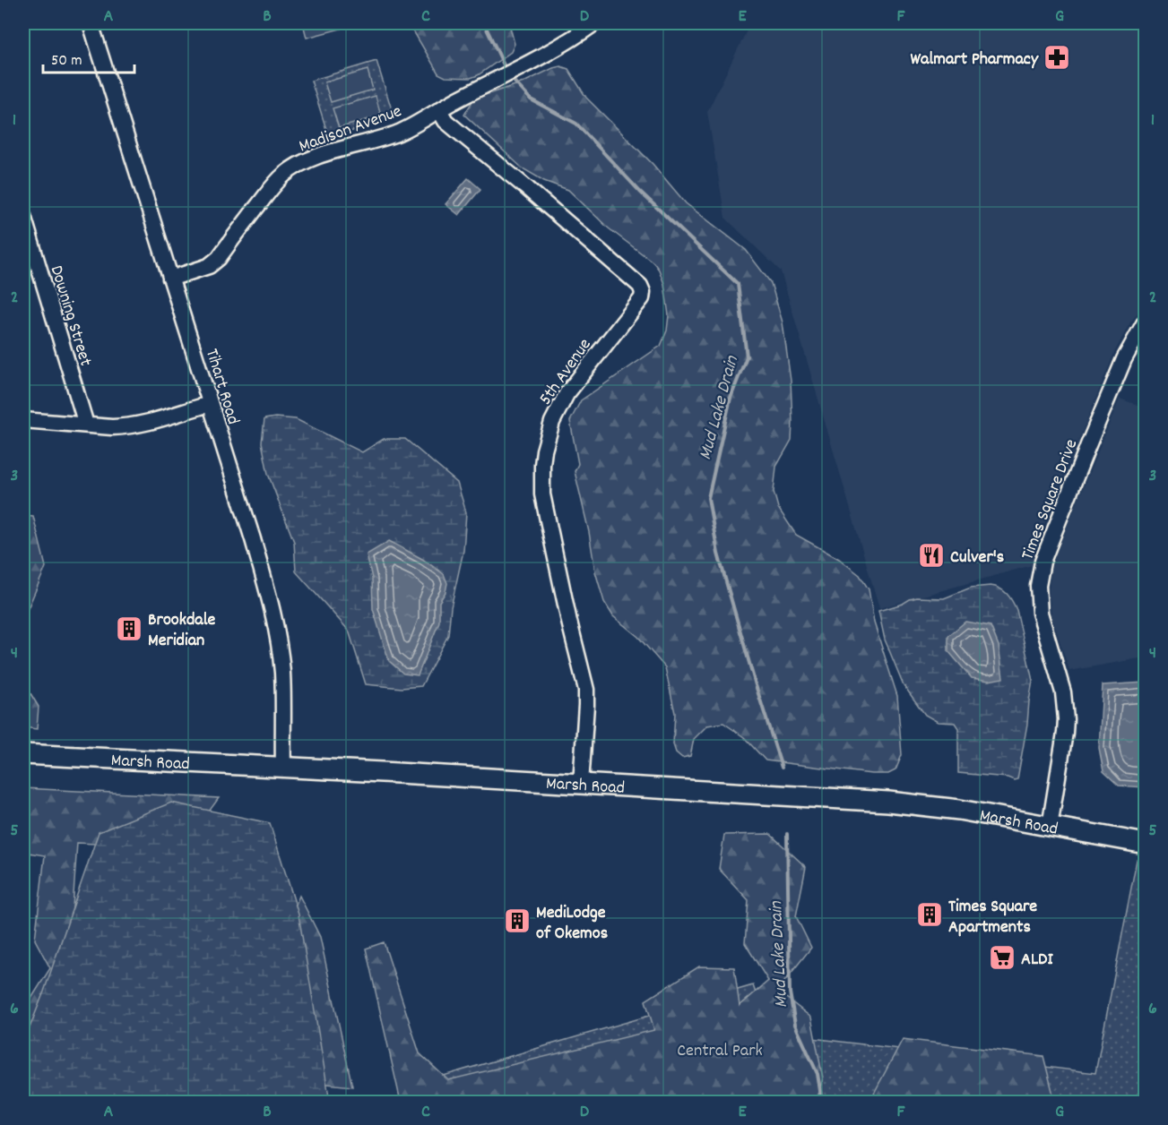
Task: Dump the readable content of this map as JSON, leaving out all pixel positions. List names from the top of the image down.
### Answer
{
  "streets": {
    "main road": ["Marsh Road"],
    "street": [
      "Madison Avenue",
      "Downing Street",
      "5th Avenue",
      "Tihart Road",
      "Times Square Drive"
    ]
  },
  "crossings": [
    ["Madison Avenue", "5th Avenue"],
    ["Madison Avenue", "Tihart Road"],
    ["5th Avenue", "Marsh Road"],
    ["Tihart Road", "Marsh Road"],
    ["Times Square Drive", "Marsh Road"]
  ],
  "water": ["Mud Lake Drain"],
  "parks": ["Central Park"],
  "places": {
    "pharmacy": ["Walmart Pharmacy"],
    "restaurant": ["Culver's"],
    "building": ["Brookdale Meridian", "Times Square Apartments", "MediLodge of Okemos"],
    "supermarket": ["ALDI"]
  },
  "scale_bar": "50 m",
  "grid": {
    "columns": [
      "A",
      "B",
      "C",
      "D",
      "E",
      "F",
      "G"
    ],
    "rows": [
      "1",
      "2",
      "3",
      "4",
      "5",
      "6"
    ]
  }
}
